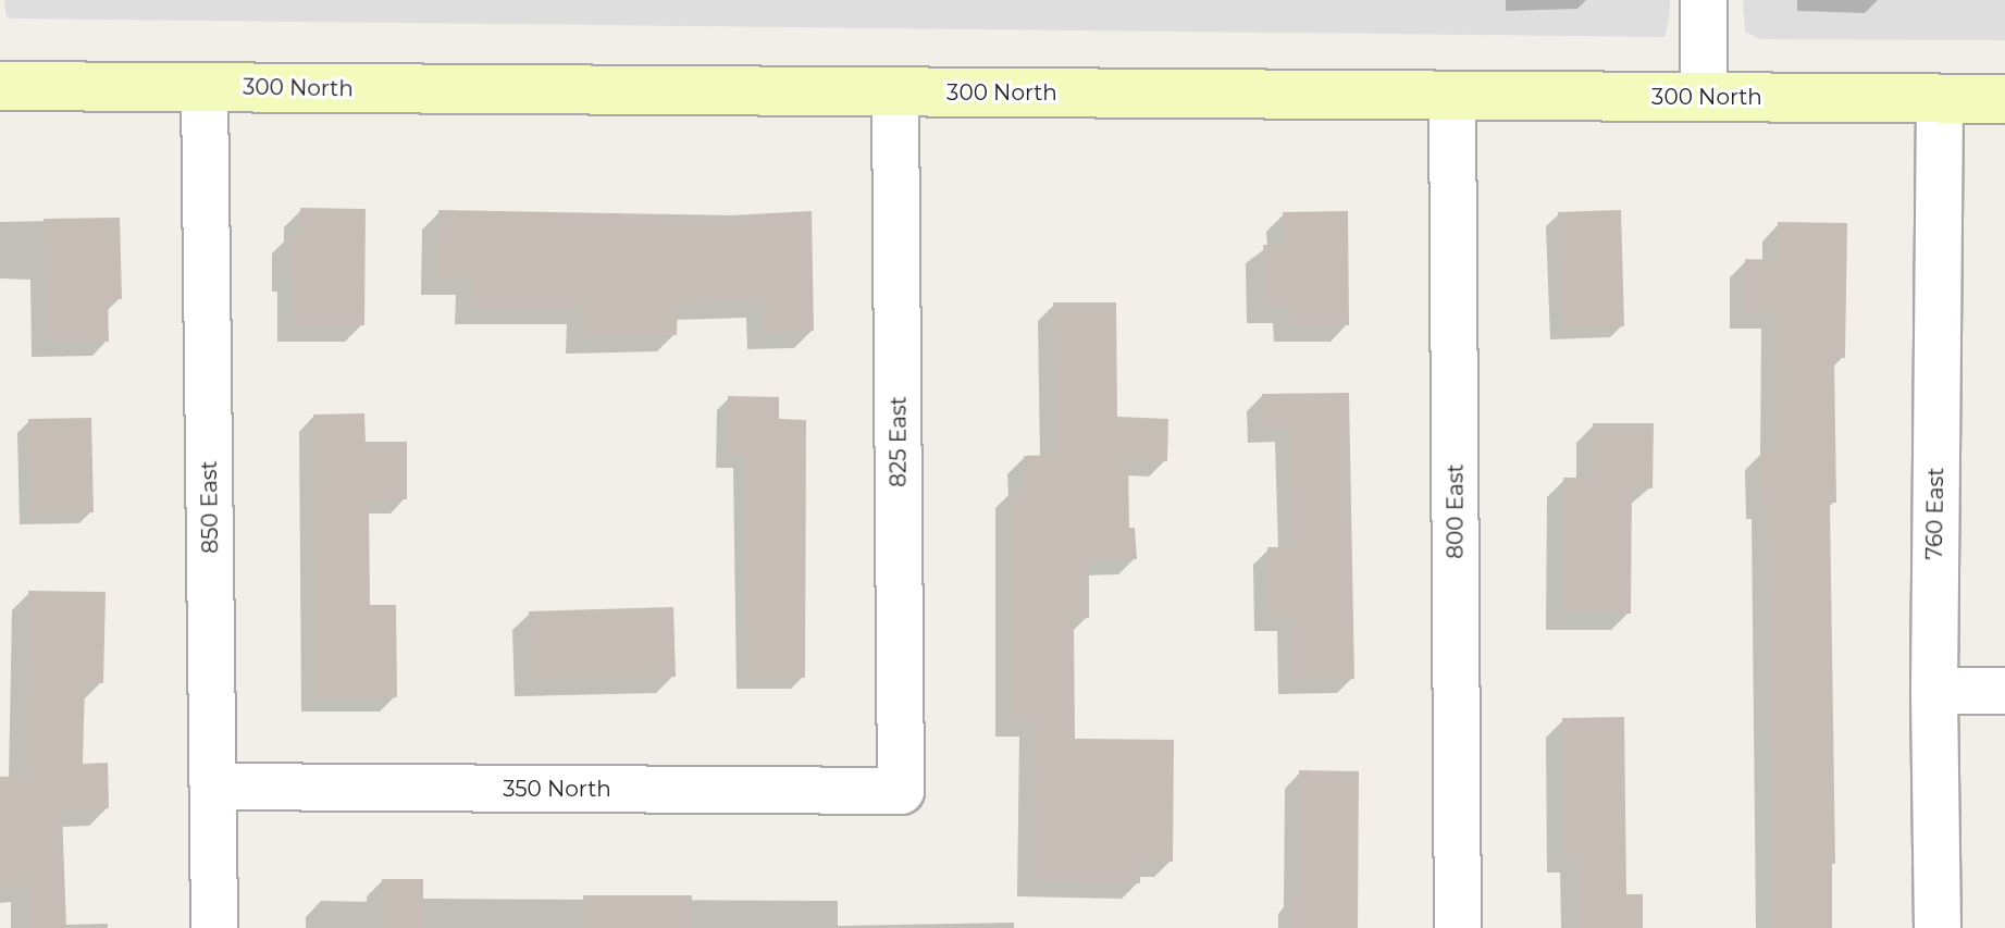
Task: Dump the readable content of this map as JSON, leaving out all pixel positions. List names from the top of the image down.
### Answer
{
  "streets": {
    "street": [
      "300 North",
      "825 East",
      "850 East",
      "800 East",
      "760 East",
      "350 North"
    ]
  },
  "crossings": [
    ["300 North", "825 East"],
    ["300 North", "850 East"],
    ["300 North", "800 East"],
    ["300 North", "760 East"],
    ["825 East", "350 North"],
    ["850 East", "350 North"]
  ]
}
